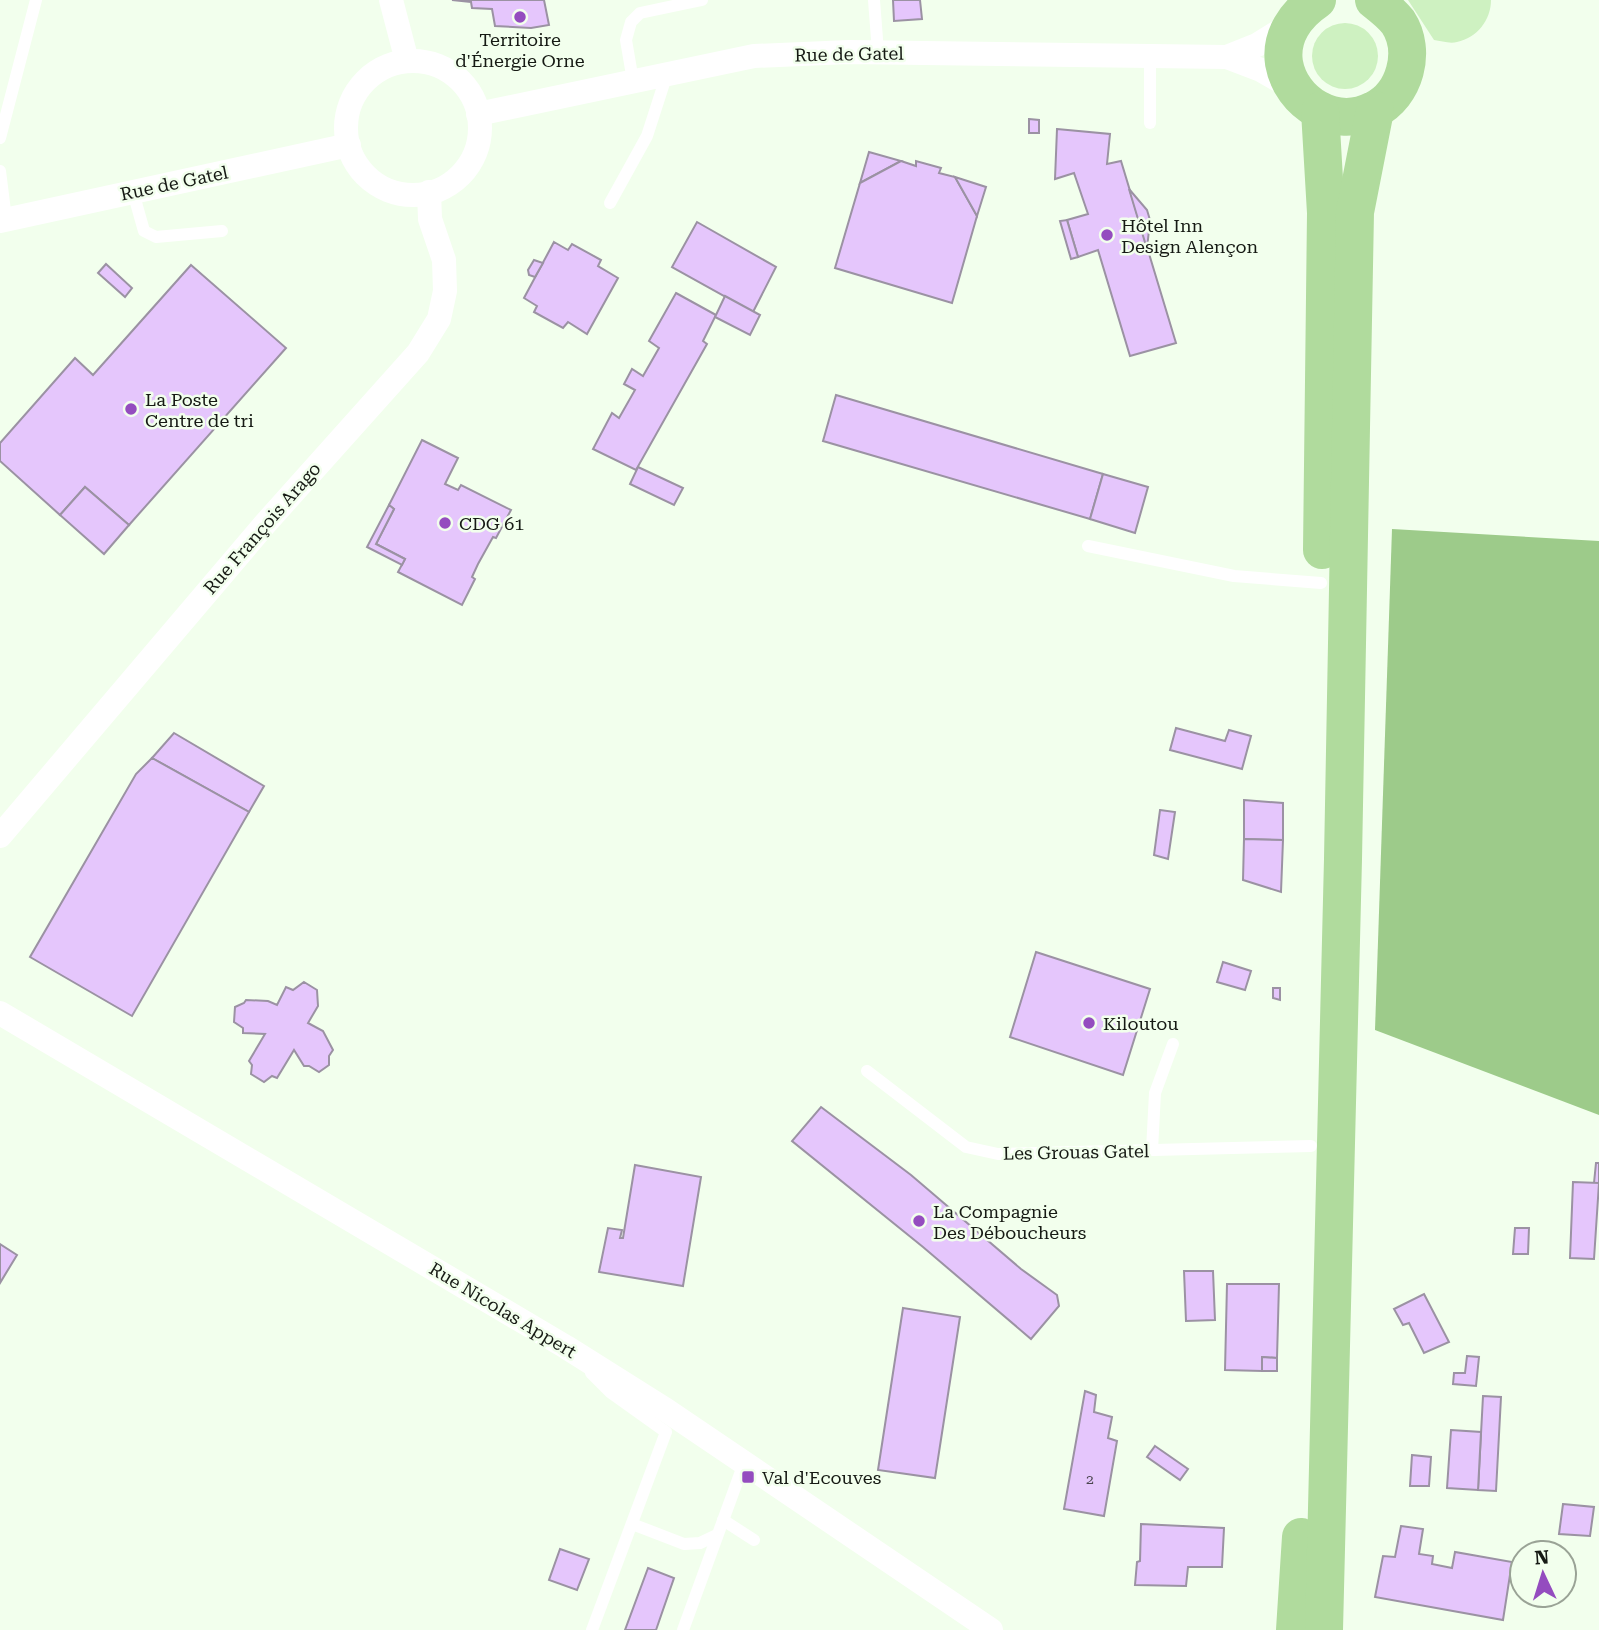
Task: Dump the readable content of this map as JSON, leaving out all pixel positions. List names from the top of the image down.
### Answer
{
  "streets": {
    "street": ["Rue de Gatel", "Rue François Arago", "Rue Nicolas Appert"],
    "lane": ["Les Grouas Gatel"]
  },
  "crossings": [
    ["Rue de Gatel", "Rue François Arago"]
  ],
  "places": {
    "other": [
      "Territoire d'Énergie Orne",
      "Hôtel Inn Design Alençon",
      "La Poste Centre de tri",
      "CDG 61",
      "Kiloutou",
      "La Compagnie Des Déboucheurs"
    ],
    "transit": ["Val d'Ecouves"]
  },
  "house_numbers": ["2"],
  "north": "top"
}
